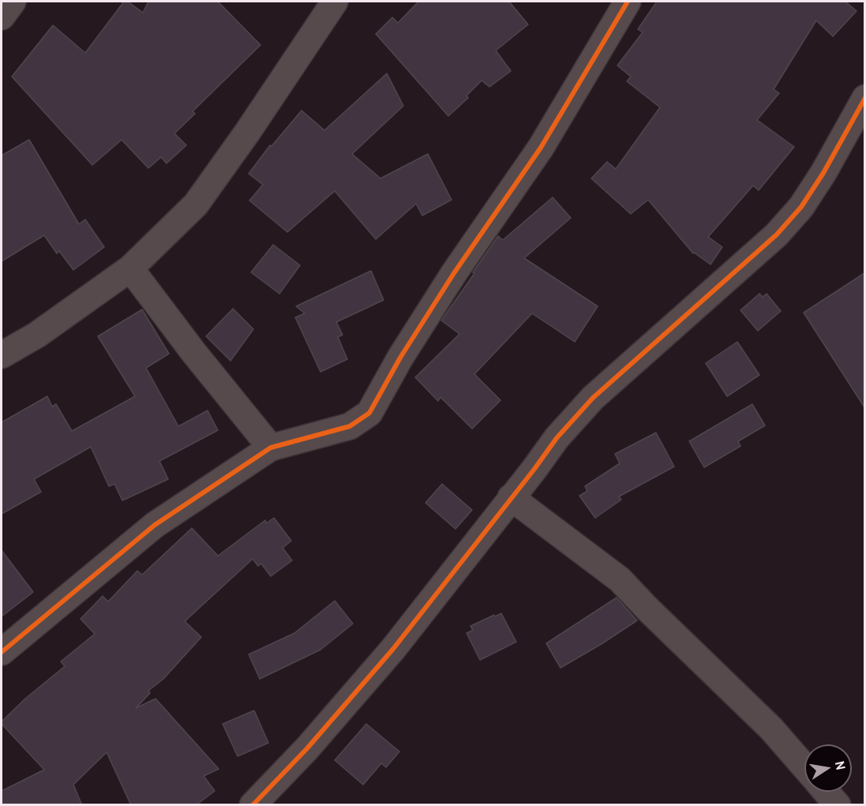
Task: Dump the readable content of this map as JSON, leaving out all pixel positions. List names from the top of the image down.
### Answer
{
  "north": "right"
}
